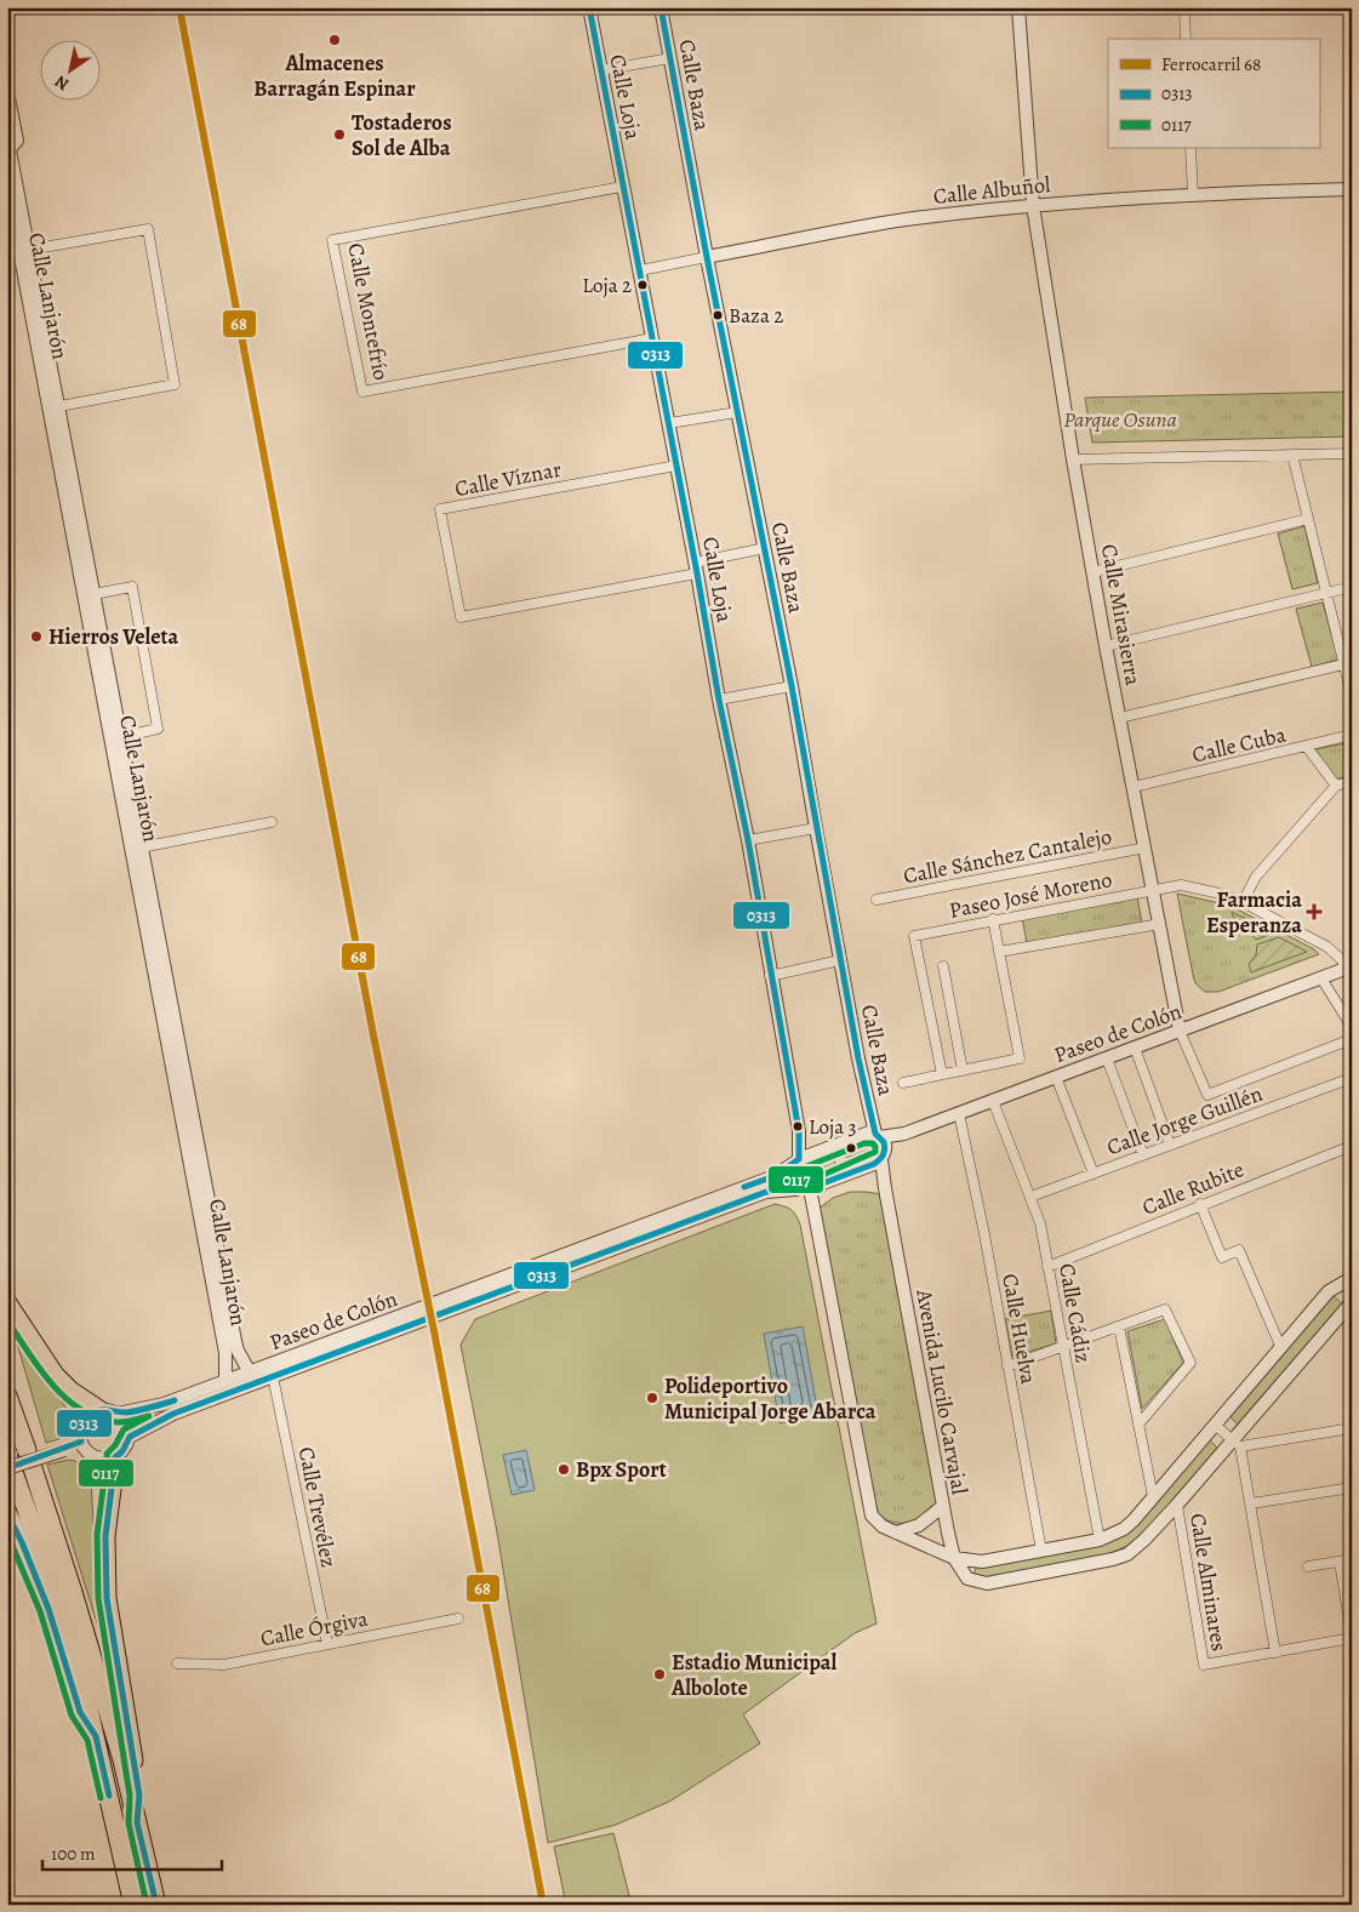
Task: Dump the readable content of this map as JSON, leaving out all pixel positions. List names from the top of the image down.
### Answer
{
  "streets": {
    "street": [
      "Calle Baza",
      "Calle Loja",
      "Calle Albuñol",
      "Calle Lanjarón",
      "Calle Montefrío",
      "Calle Víznar",
      "Calle Mirasierra",
      "Calle Cuba",
      "Calle Sánchez Cantalejo",
      "Paseo José Moreno",
      "Paseo de Colón",
      "Calle Jorge Guillén",
      "Calle Rubite",
      "Calle Cádiz",
      "Calle Huelva",
      "Avenida Lucilo Carvajal",
      "Calle Trevélez",
      "Calle Alminares",
      "Calle Órgiva"
    ]
  },
  "crossings": [
    ["Calle Baza", "Calle Albuñol"],
    ["Calle Baza", "Paseo de Colón"],
    ["Calle Baza", "Avenida Lucilo Carvajal"],
    ["Calle Loja", "Calle Albuñol"],
    ["Calle Loja", "Calle Montefrío"],
    ["Calle Loja", "Calle Víznar"],
    ["Calle Loja", "Paseo de Colón"],
    ["Calle Albuñol", "Calle Mirasierra"],
    ["Calle Lanjarón", "Paseo de Colón"],
    ["Calle Mirasierra", "Calle Cuba"],
    ["Calle Mirasierra", "Calle Sánchez Cantalejo"],
    ["Calle Mirasierra", "Paseo José Moreno"],
    ["Calle Mirasierra", "Paseo de Colón"],
    ["Paseo José Moreno", "Paseo de Colón"],
    ["Paseo de Colón", "Calle Cádiz"],
    ["Paseo de Colón", "Calle Huelva"],
    ["Paseo de Colón", "Avenida Lucilo Carvajal"],
    ["Paseo de Colón", "Calle Trevélez"],
    ["Calle Jorge Guillén", "Calle Cádiz"],
    ["Calle Rubite", "Calle Cádiz"],
    ["Calle Trevélez", "Calle Órgiva"]
  ],
  "parks": ["Parque Osuna"],
  "places": {
    "other": [
      "Almacenes Barragán Espinar",
      "Tostaderos Sol de Alba",
      "Loja 2",
      "Baza 2",
      "Hierros Veleta",
      "Loja 3",
      "Polideportivo Municipal Jorge Abarca",
      "Bpx Sport",
      "Estadio Municipal Albolote"
    ],
    "health": ["Farmacia Esperanza"]
  },
  "lines": ["rail line 68", "transit line 0313", "transit line 0117"],
  "legend": ["Ferrocarril 68", "0313", "0117"],
  "scale_bar": "100 m",
  "north": "bottom left"
}
